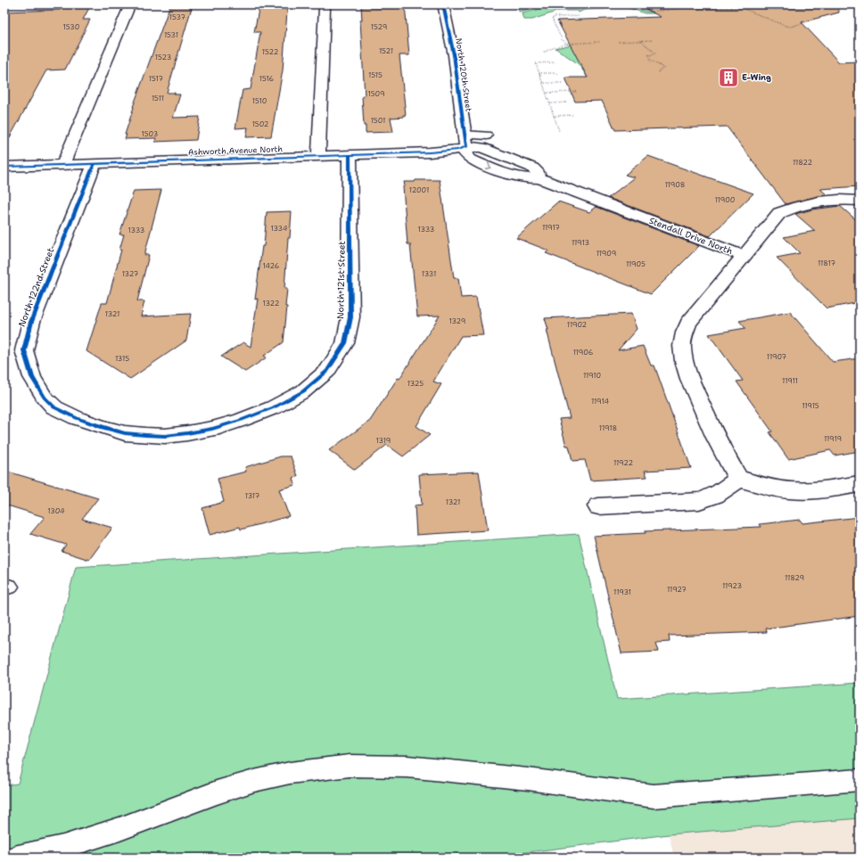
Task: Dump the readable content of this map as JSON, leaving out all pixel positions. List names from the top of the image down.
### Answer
{
  "streets": {
    "street": [
      "North 120th Street",
      "Ashworth Avenue North",
      "Stendall Drive North",
      "North 121st Street",
      "North 122nd Street"
    ]
  },
  "crossings": [
    ["North 120th Street", "Ashworth Avenue North"],
    ["North 120th Street", "Stendall Drive North"],
    ["Ashworth Avenue North", "Stendall Drive North"],
    ["Ashworth Avenue North", "North 121st Street"],
    ["Ashworth Avenue North", "North 122nd Street"],
    ["North 121st Street", "North 122nd Street"]
  ],
  "places": {
    "building": ["E-Wing"]
  },
  "house_numbers": [
    "1537",
    "1530",
    "1529",
    "1531",
    "1521",
    "1522",
    "1523",
    "1515",
    "1517",
    "1516",
    "1509",
    "1511",
    "1510",
    "1501",
    "1502",
    "1503",
    "11822",
    "11908",
    "12001",
    "11900",
    "11917",
    "1334",
    "1333",
    "1333",
    "11913",
    "11909",
    "11817",
    "11905",
    "1426",
    "1327",
    "1331",
    "1322",
    "1321",
    "1329",
    "11902",
    "11906",
    "11907",
    "1315",
    "11910",
    "11911",
    "1325",
    "11914",
    "11915",
    "11918",
    "11919",
    "1319",
    "11922",
    "1317",
    "1321",
    "1304",
    "11829",
    "11923",
    "11927",
    "11931"
  ]
}
